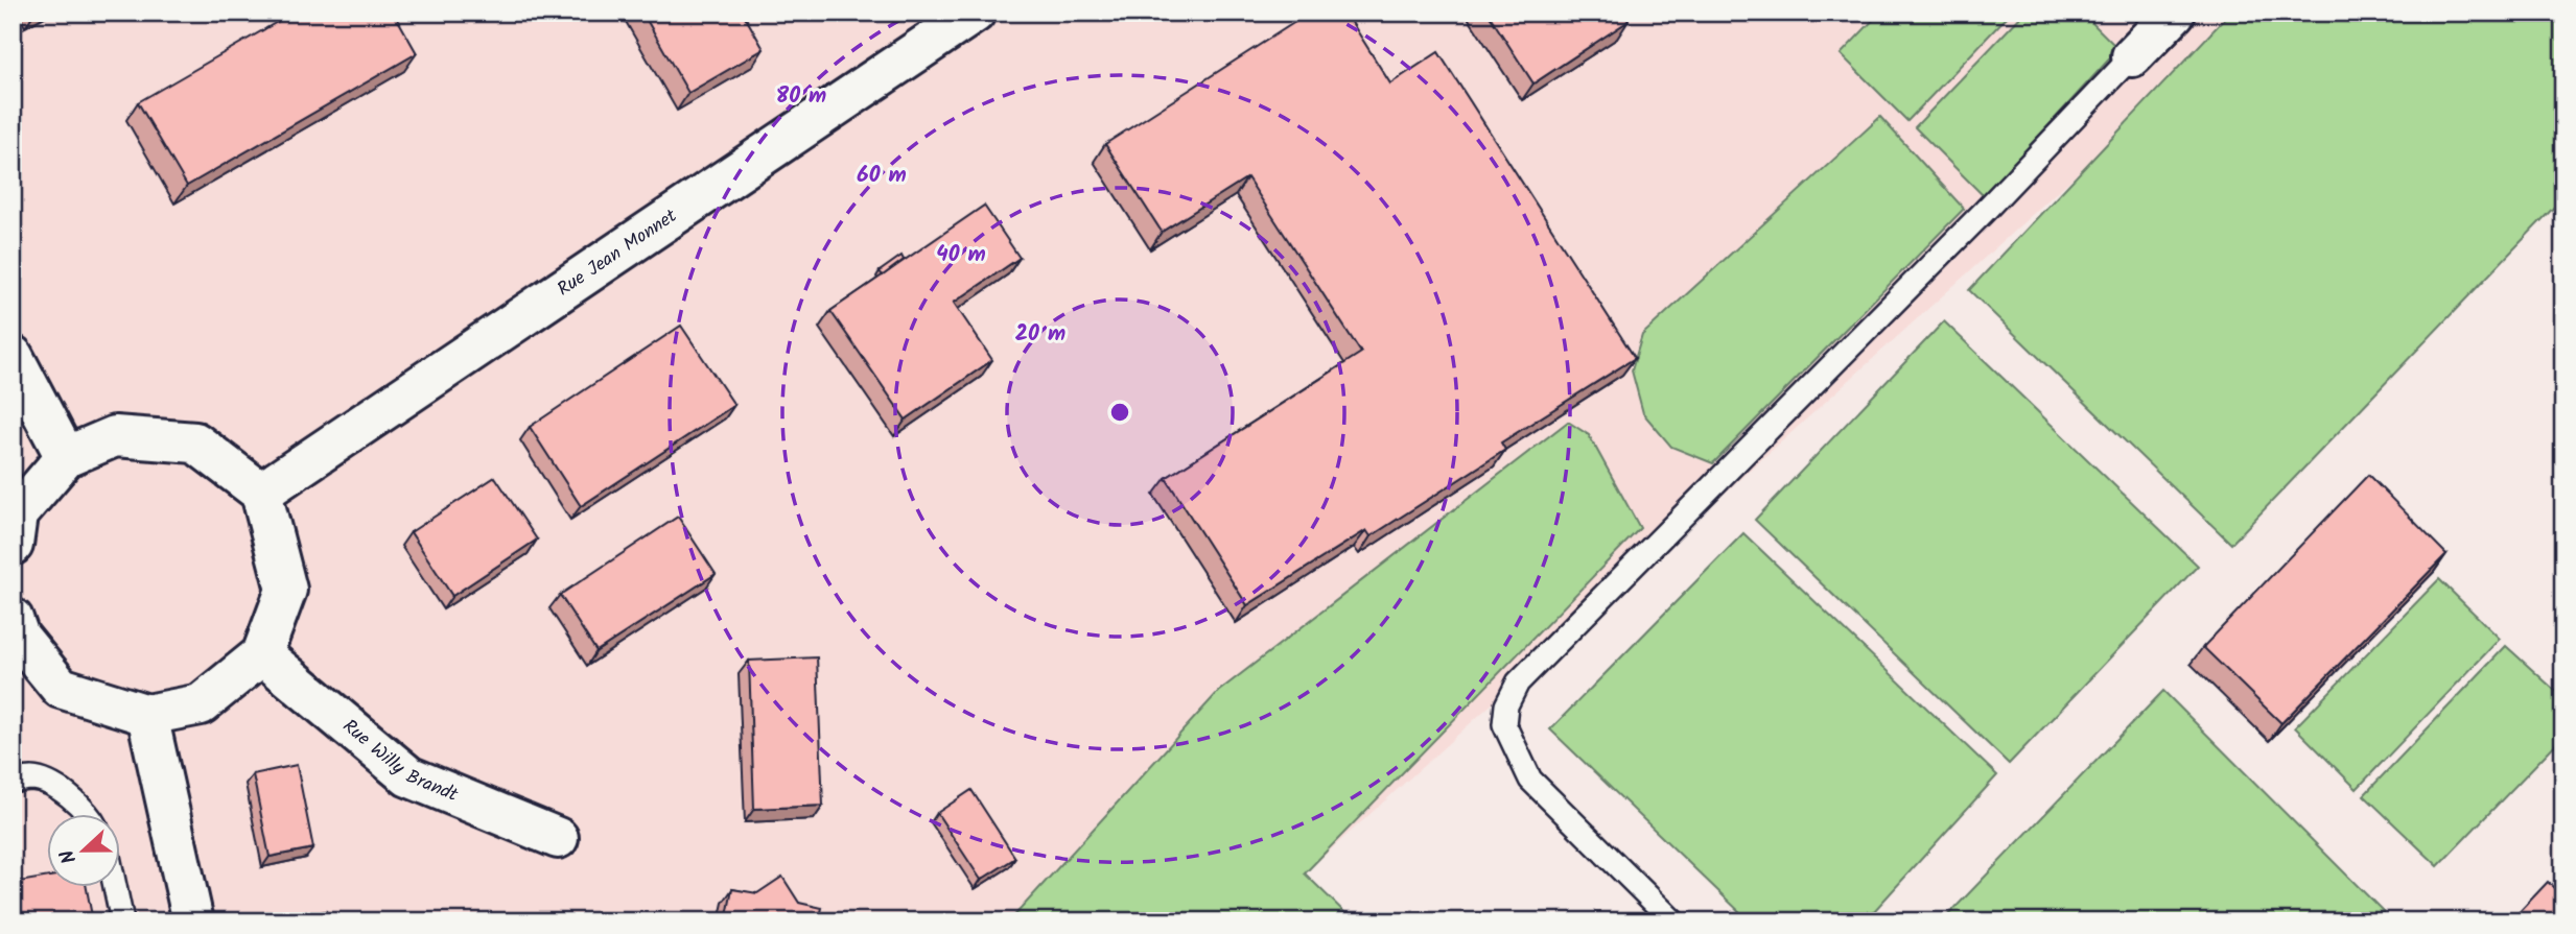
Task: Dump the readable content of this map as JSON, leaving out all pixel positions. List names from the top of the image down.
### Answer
{
  "streets": {
    "street": ["Rue Jean Monnet", "Rue Willy Brandt"]
  },
  "north": "left",
  "rings": [
    "80 m",
    "60 m",
    "40 m",
    "20 m"
  ]
}
